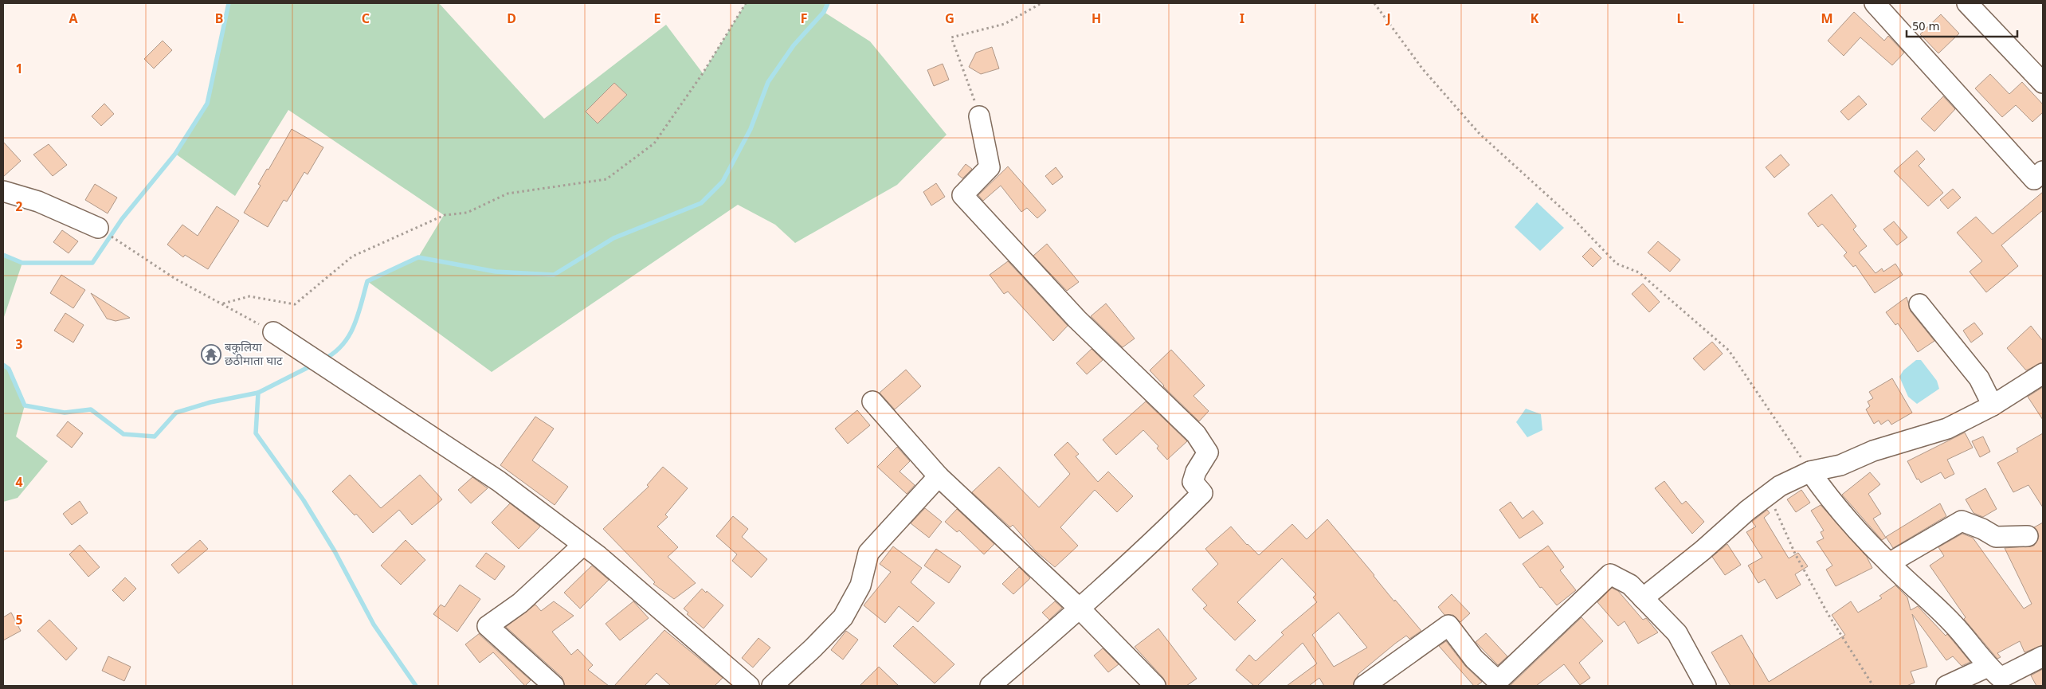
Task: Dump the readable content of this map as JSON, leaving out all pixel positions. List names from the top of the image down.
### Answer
{
  "places": {
    "temple": ["बकुलिया छठीमाता घाट"]
  },
  "scale_bar": "50 m",
  "grid": {
    "columns": [
      "A",
      "B",
      "C",
      "D",
      "E",
      "F",
      "G",
      "H",
      "I",
      "J",
      "K",
      "L",
      "M"
    ],
    "rows": [
      "1",
      "2",
      "3",
      "4",
      "5"
    ]
  }
}
